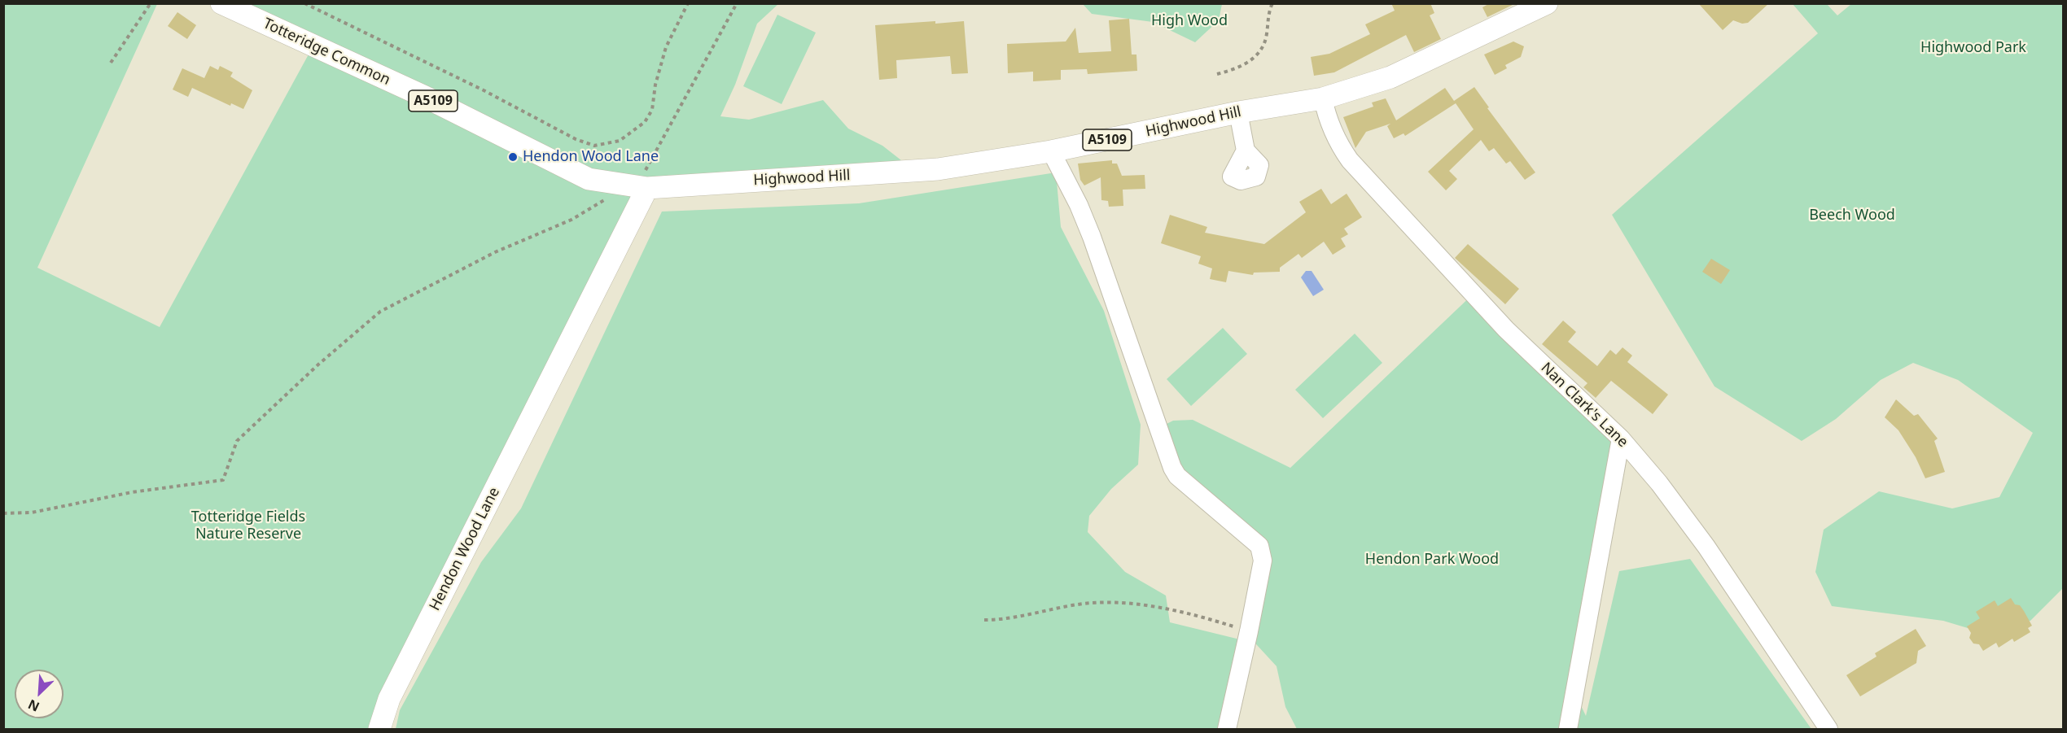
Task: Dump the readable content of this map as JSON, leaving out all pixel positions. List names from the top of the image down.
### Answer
{
  "streets": {
    "main road": [
      "Totteridge Common",
      "A5109",
      "Highwood Hill",
      "Hendon Wood Lane"
    ],
    "street": ["Nan Clark's Lane"]
  },
  "crossings": [
    ["Totteridge Common", "Highwood Hill"],
    ["Totteridge Common", "Hendon Wood Lane"],
    ["Highwood Hill", "Nan Clark's Lane"],
    ["Highwood Hill", "Hendon Wood Lane"]
  ],
  "parks": [
    "High Wood",
    "Highwood Park",
    "Beech Wood",
    "Totteridge Fields Nature Reserve",
    "Hendon Park Wood"
  ],
  "places": ["Hendon Wood Lane"],
  "north": "bottom left"
}
